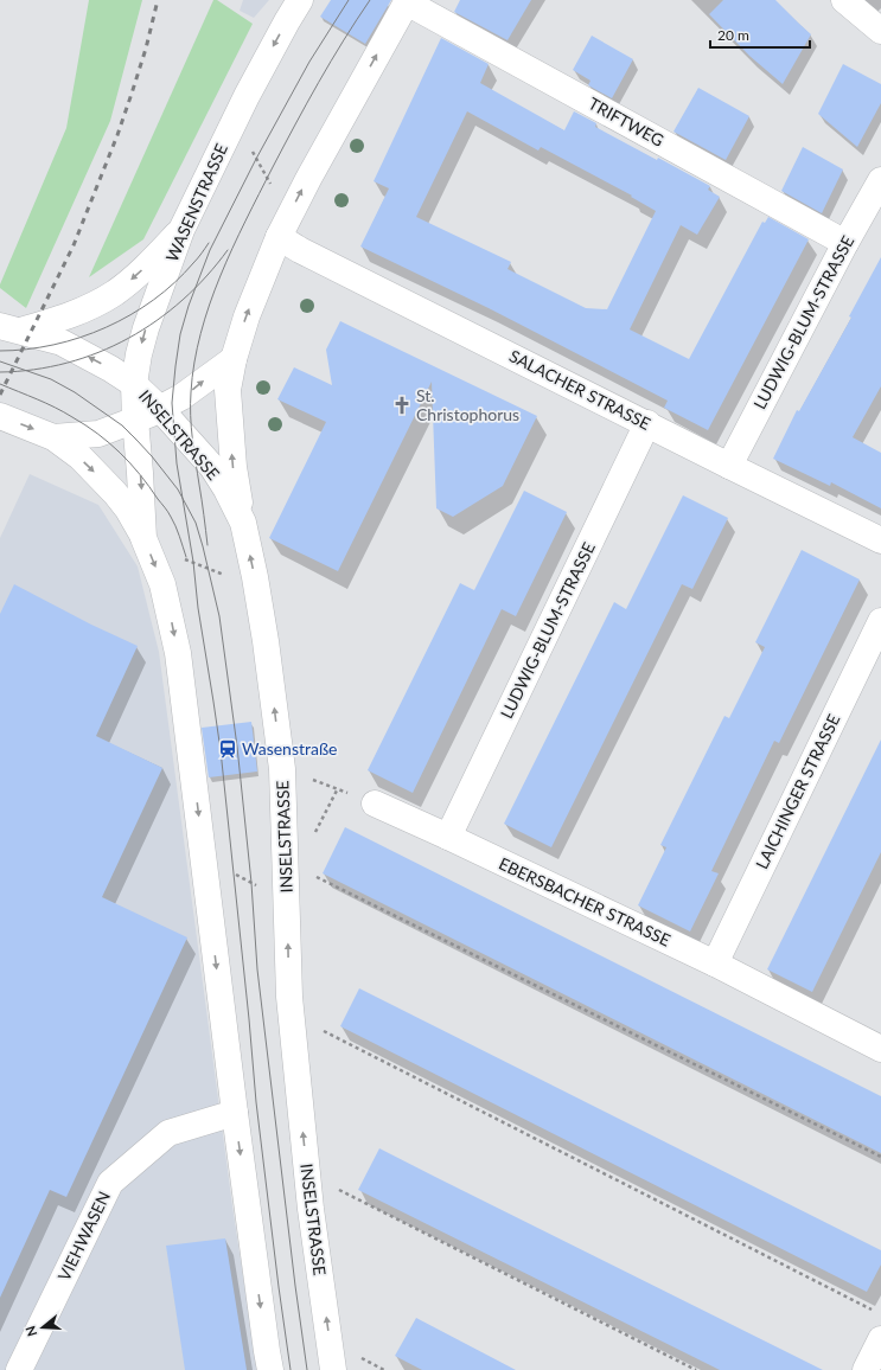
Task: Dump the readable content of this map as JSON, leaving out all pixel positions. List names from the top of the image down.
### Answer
{
  "streets": {
    "street": [
      "TRIFTWEG",
      "WASENSTRASSE",
      "LUDWIG-BLUM-STRASSE",
      "SALACHER STRASSE",
      "INSELSTRASSE",
      "LAICHINGER STRASSE",
      "EBERSBACHER STRASSE",
      "VIEHWASEN"
    ]
  },
  "crossings": [
    ["TRIFTWEG", "LUDWIG-BLUM-STRASSE"],
    ["WASENSTRASSE", "INSELSTRASSE"],
    ["WASENSTRASSE", "VIEHWASEN"],
    ["LUDWIG-BLUM-STRASSE", "SALACHER STRASSE"],
    ["LUDWIG-BLUM-STRASSE", "EBERSBACHER STRASSE"],
    ["LAICHINGER STRASSE", "EBERSBACHER STRASSE"]
  ],
  "places": {
    "church": ["St. Christophorus"],
    "station": ["Wasenstraße"]
  },
  "scale_bar": "20 m",
  "north": "left"
}
